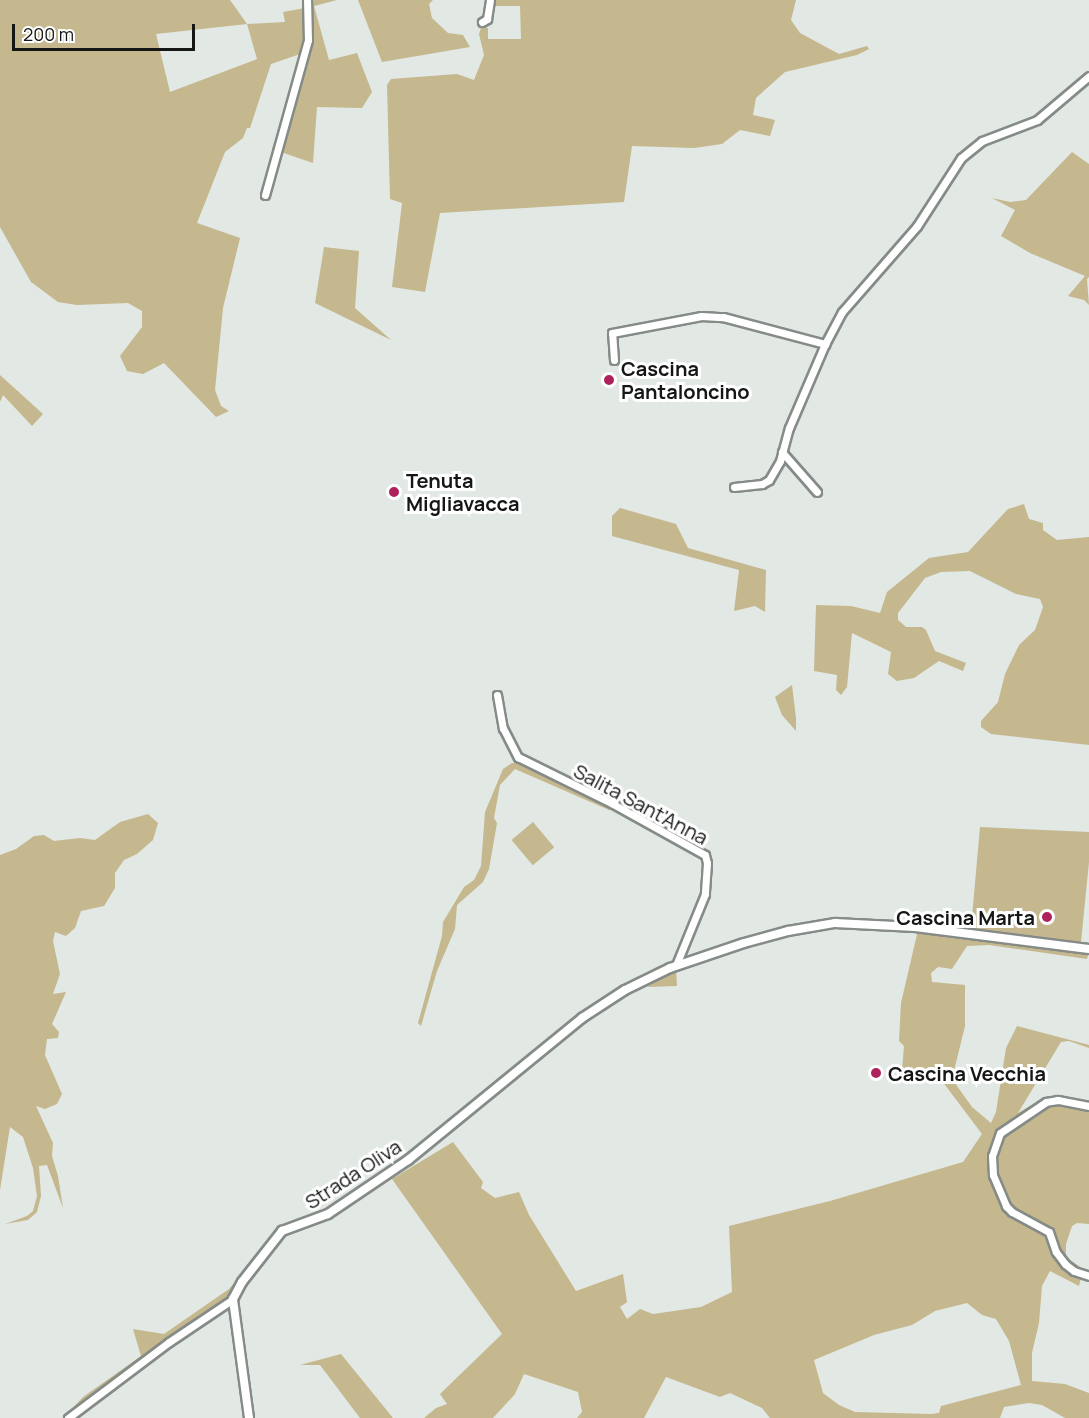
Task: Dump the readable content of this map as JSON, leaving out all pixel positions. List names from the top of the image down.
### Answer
{
  "streets": {
    "street": ["Salita Sant'Anna", "Strada Oliva"]
  },
  "crossings": [
    ["Salita Sant'Anna", "Strada Oliva"]
  ],
  "places": [
    "Cascina Pantaloncino",
    "Tenuta Migliavacca",
    "Cascina Marta",
    "Cascina Vecchia"
  ],
  "scale_bar": "200 m"
}
